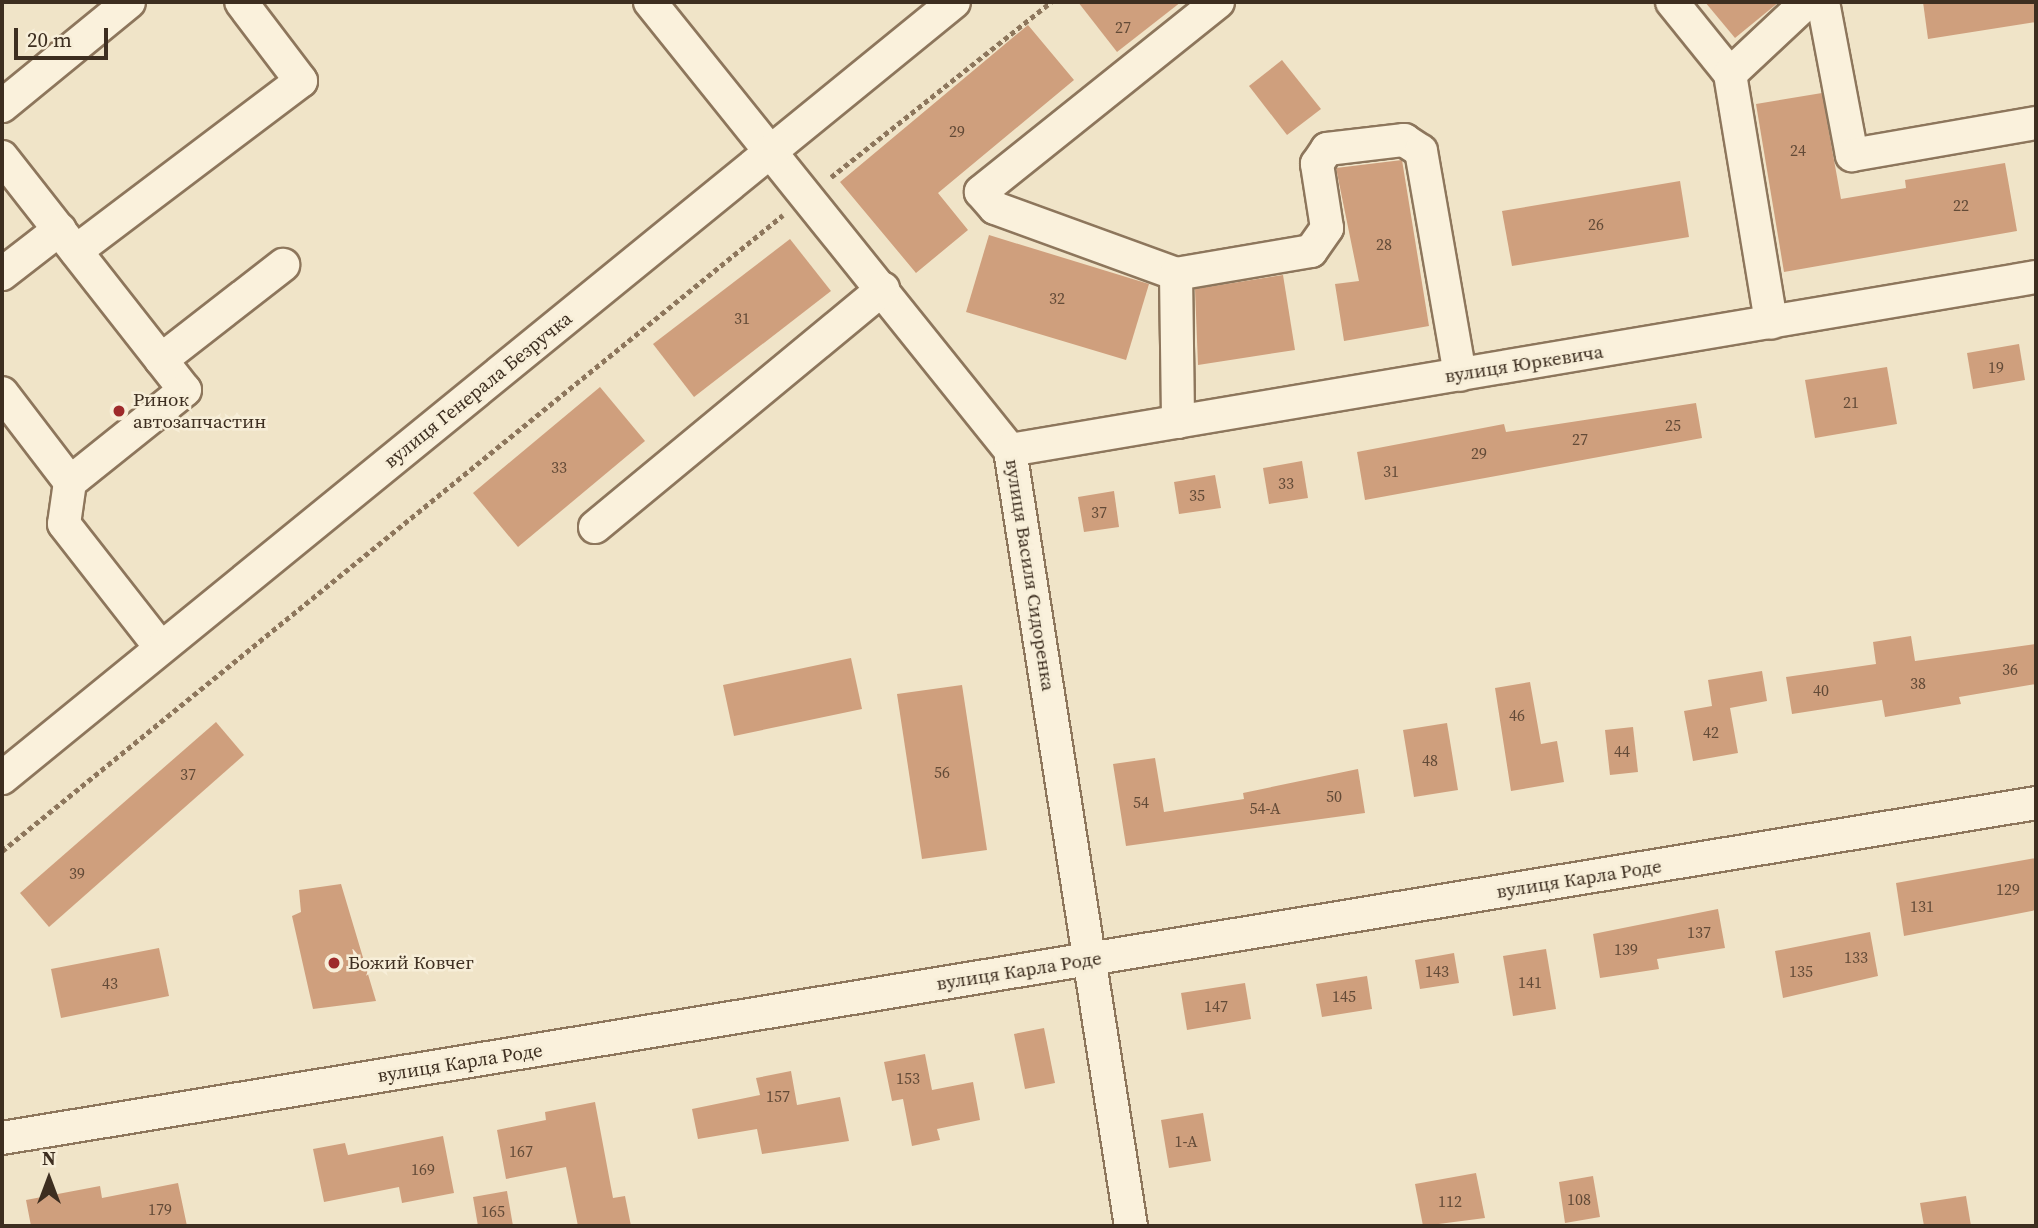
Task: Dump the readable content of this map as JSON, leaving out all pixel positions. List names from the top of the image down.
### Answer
{
  "streets": {
    "street": [
      "вулиця Юркевича",
      "вулиця Генерала Безручка",
      "вулиця Василя Сидоренка",
      "вулиця Карла Роде"
    ]
  },
  "crossings": [
    ["вулиця Юркевича", "вулиця Василя Сидоренка"],
    ["вулиця Генерала Безручка", "вулиця Василя Сидоренка"],
    ["вулиця Василя Сидоренка", "вулиця Карла Роде"]
  ],
  "places": ["Ринок автозапчастин", "Божий Ковчег"],
  "house_numbers": [
    "27",
    "29",
    "24",
    "22",
    "26",
    "28",
    "32",
    "31",
    "19",
    "21",
    "25",
    "27",
    "29",
    "33",
    "31",
    "33",
    "35",
    "37",
    "36",
    "38",
    "40",
    "46",
    "42",
    "44",
    "48",
    "56",
    "37",
    "50",
    "54",
    "54-А",
    "39",
    "129",
    "131",
    "137",
    "139",
    "133",
    "143",
    "135",
    "141",
    "43",
    "145",
    "147",
    "153",
    "157",
    "1-А",
    "167",
    "169",
    "108",
    "112",
    "179",
    "165"
  ],
  "scale_bar": "20 m",
  "north": "top"
}
